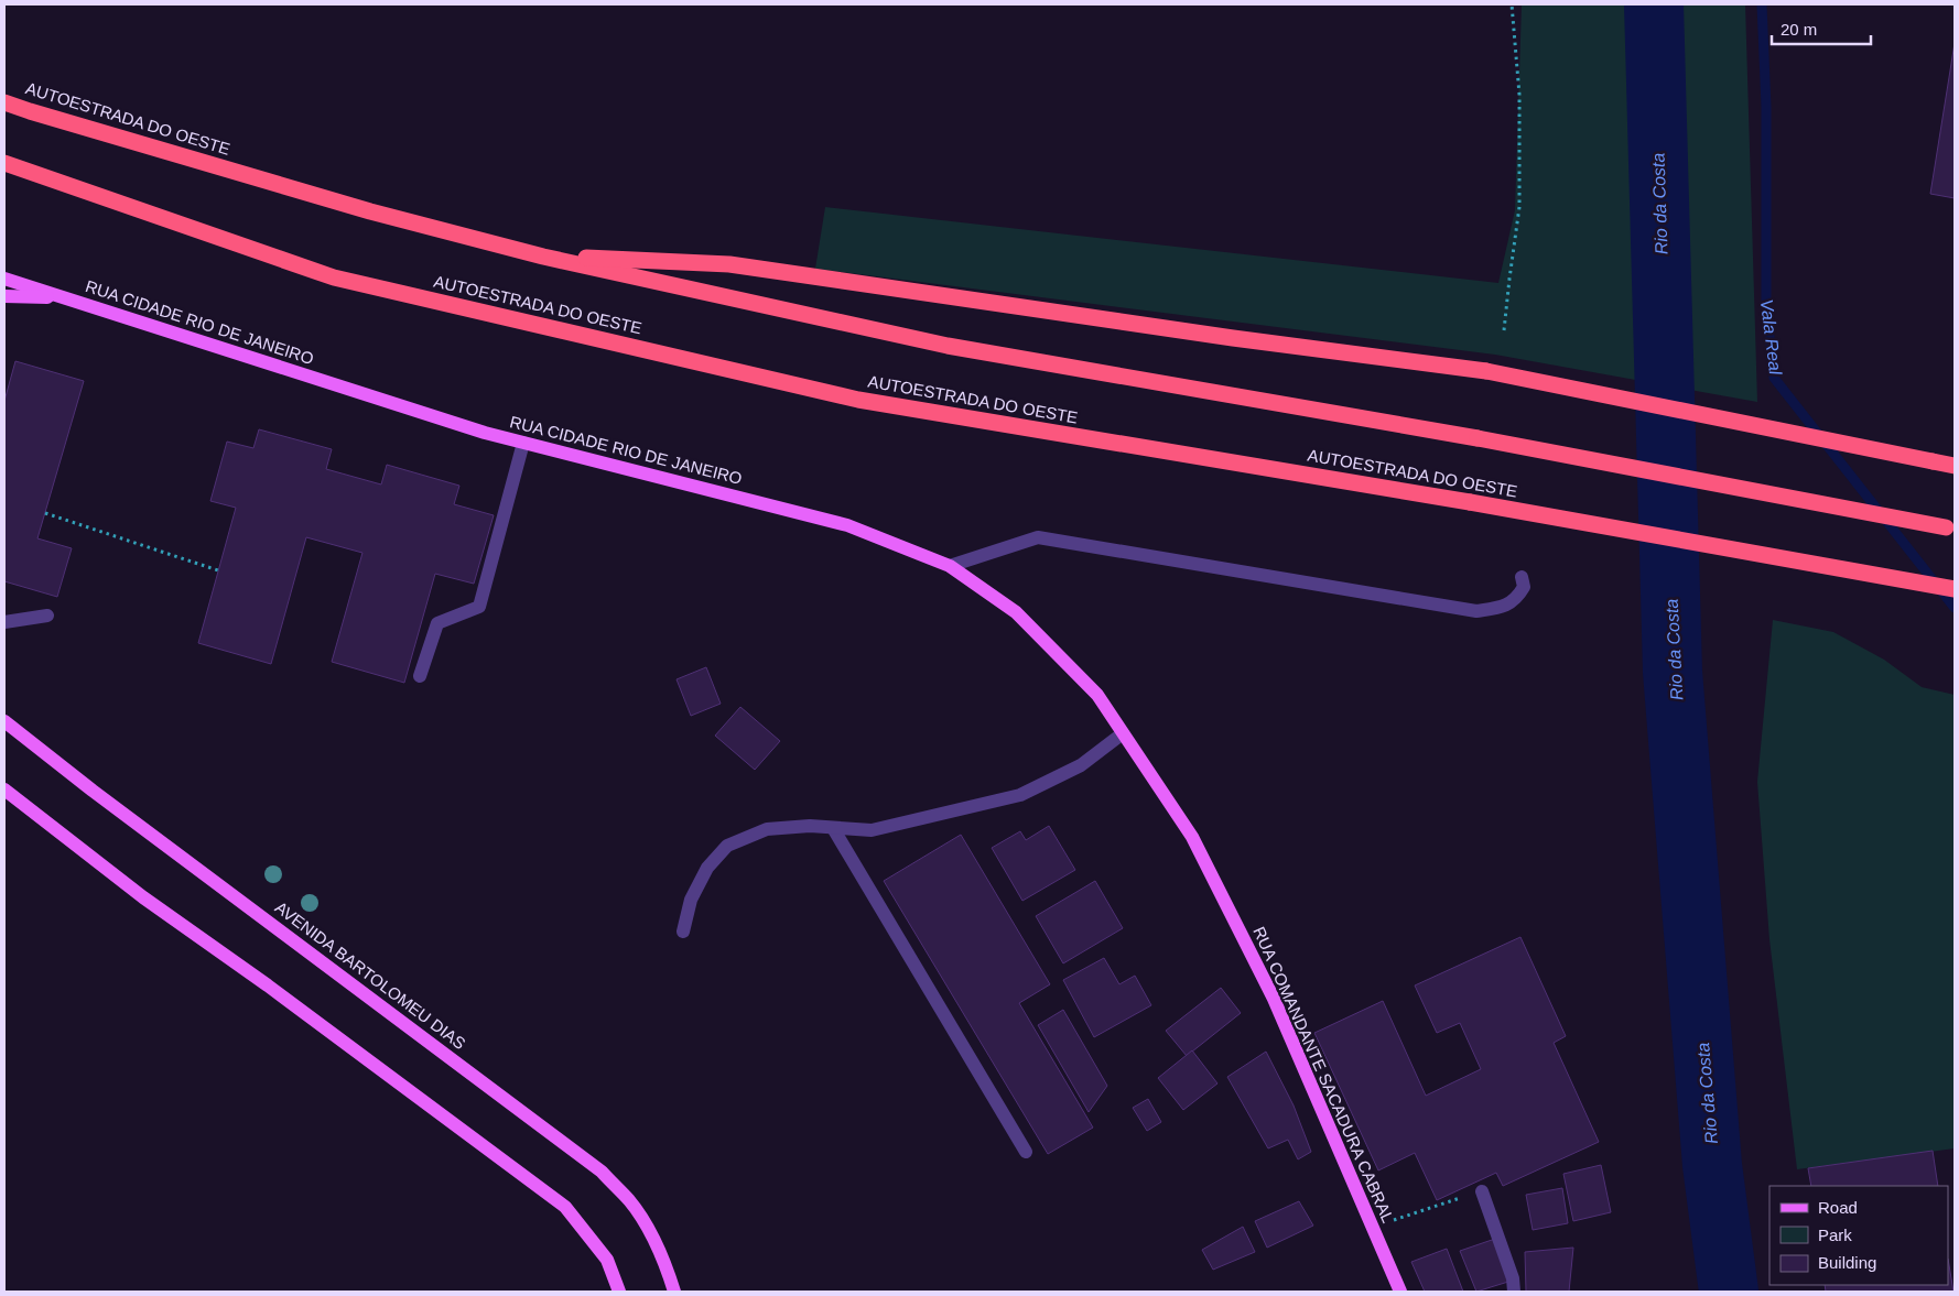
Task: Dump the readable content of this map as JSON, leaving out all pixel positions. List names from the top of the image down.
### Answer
{
  "streets": {
    "highway": ["AUTOESTRADA DO OESTE"],
    "main road": ["RUA CIDADE RIO DE JANEIRO", "AVENIDA BARTOLOMEU DIAS", "RUA COMANDANTE SACADURA CABRAL"]
  },
  "crossings": [
    ["RUA CIDADE RIO DE JANEIRO", "RUA COMANDANTE SACADURA CABRAL"]
  ],
  "water": ["Rio da Costa", "Vala Real"],
  "legend": ["Road", "Park", "Building"],
  "scale_bar": "20 m"
}
